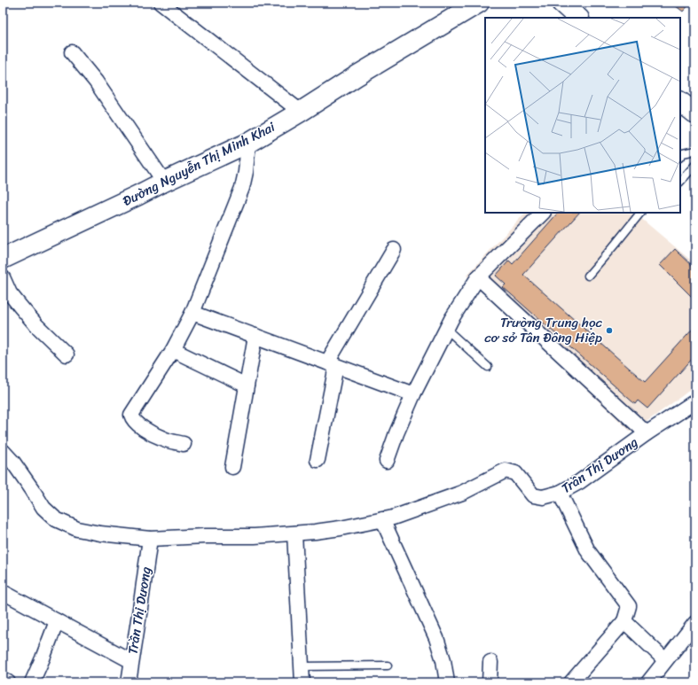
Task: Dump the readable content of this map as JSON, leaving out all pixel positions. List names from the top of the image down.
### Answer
{
  "streets": {
    "main road": ["Đường Nguyễn Thị Minh Khai"],
    "street": ["Trần Thị Dương"]
  },
  "places": ["Trường Trung học cơ sở Tân Đông Hiệp"]
}
